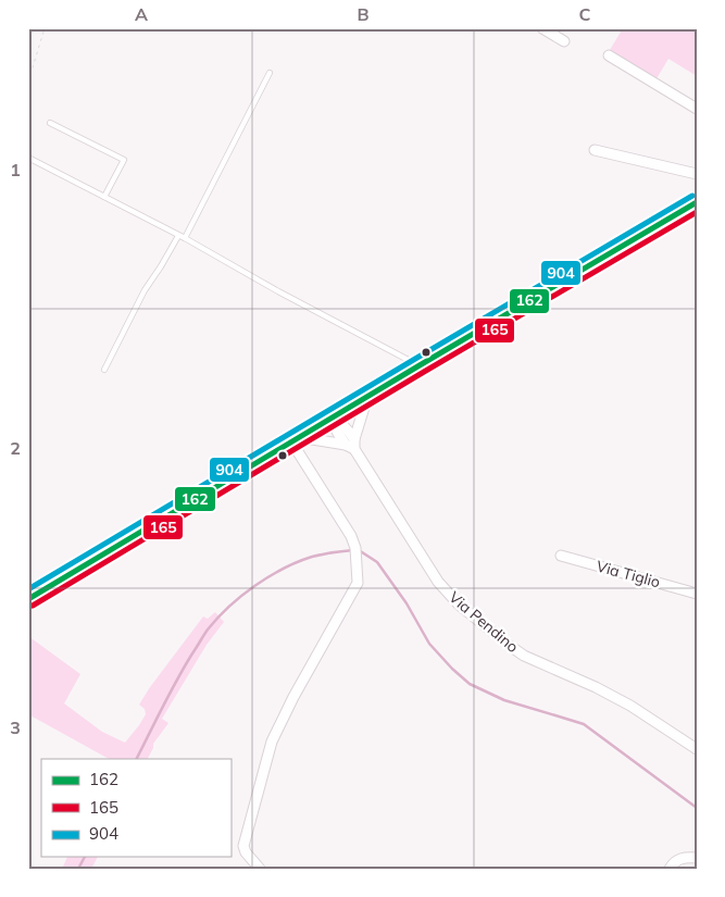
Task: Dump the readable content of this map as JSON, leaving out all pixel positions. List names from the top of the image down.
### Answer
{
  "streets": {
    "street": ["Via Tiglio", "Via Pendino"]
  },
  "lines": ["transit line 904", "transit line 162", "transit line 165"],
  "legend": ["162", "165", "904"],
  "grid": {
    "columns": ["A", "B", "C"],
    "rows": ["1", "2", "3"]
  }
}
